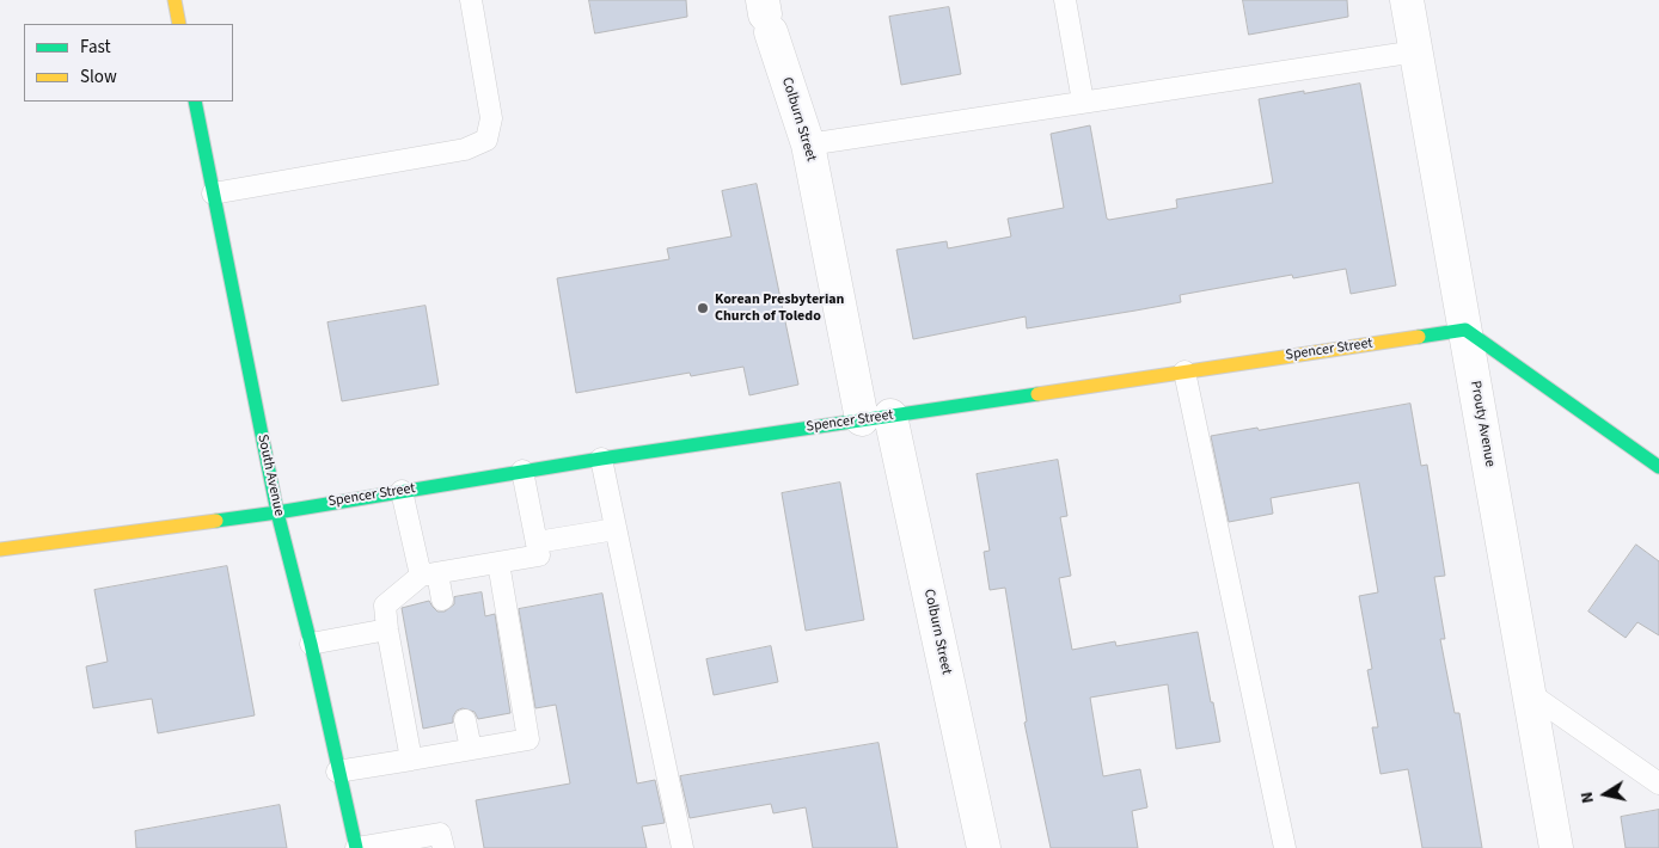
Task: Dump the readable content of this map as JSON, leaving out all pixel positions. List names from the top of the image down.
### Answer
{
  "streets": {
    "street": [
      "Colburn Street",
      "Spencer Street",
      "Prouty Avenue",
      "South Avenue"
    ]
  },
  "crossings": [
    ["Colburn Street", "Spencer Street"],
    ["Spencer Street", "Prouty Avenue"],
    ["Spencer Street", "South Avenue"]
  ],
  "places": ["Korean Presbyterian Church of Toledo"],
  "legend": ["Fast", "Slow"],
  "north": "left"
}
